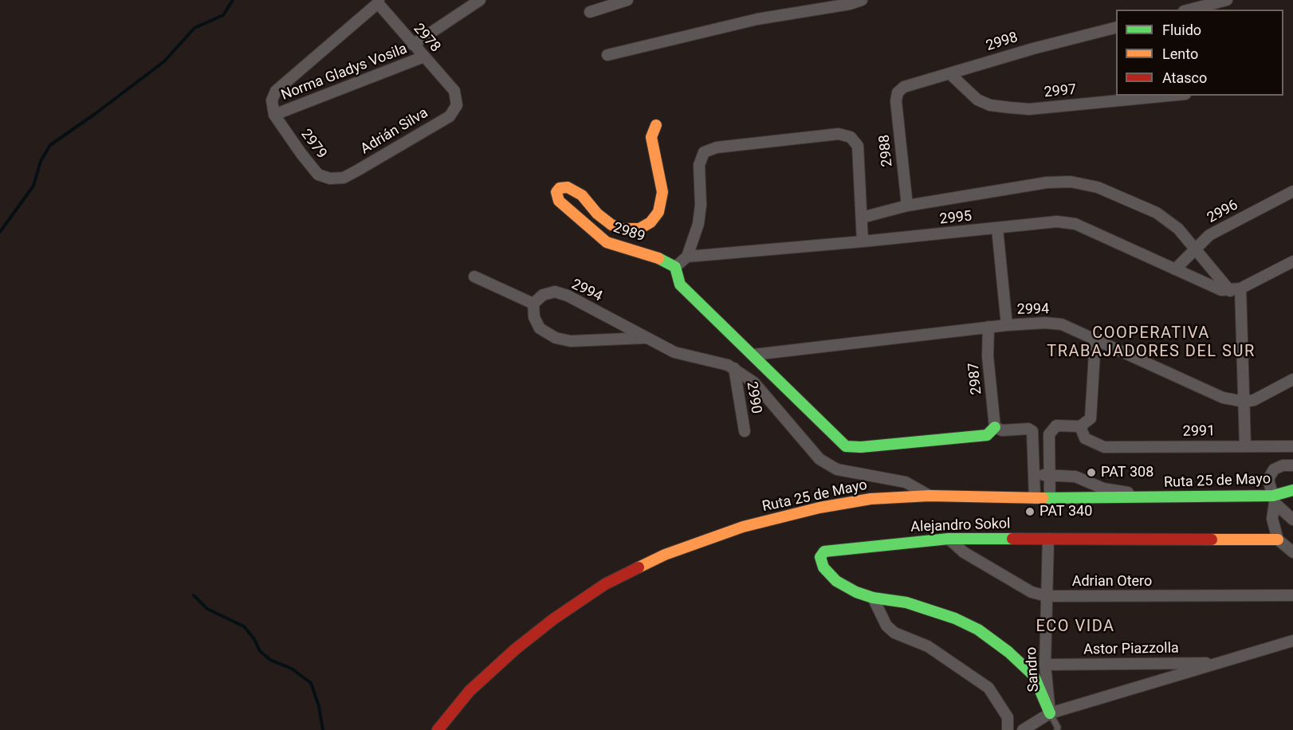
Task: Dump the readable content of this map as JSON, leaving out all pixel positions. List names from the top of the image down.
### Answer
{
  "streets": {
    "street": [
      "2978",
      "2998",
      "Norma Gladys Vosila",
      "2997",
      "Adrián Silva",
      "2979",
      "2988",
      "2996",
      "2995",
      "2989",
      "2994",
      "2987",
      "2990",
      "2991",
      "Ruta 25 de Mayo",
      "Alejandro Sokol",
      "Adrian Otero",
      "Astor Piazzolla",
      "Sandro"
    ]
  },
  "crossings": [
    ["2978", "Norma Gladys Vosila"],
    ["2978", "Adrián Silva"],
    ["2998", "2997"],
    ["2998", "2988"],
    ["Norma Gladys Vosila", "2979"],
    ["Adrián Silva", "2979"],
    ["2988", "2995"],
    ["2996", "2995"],
    ["2994", "2987"],
    ["2994", "2990"],
    ["Alejandro Sokol", "Adrian Otero"],
    ["Alejandro Sokol", "Sandro"],
    ["Adrian Otero", "Sandro"],
    ["Astor Piazzolla", "Sandro"]
  ],
  "districts": ["COOPERATIVA TRABAJADORES DEL SUR", "ECO VIDA"],
  "places": ["PAT 308", "PAT 340"],
  "legend": ["Fluido", "Lento", "Atasco"]
}
